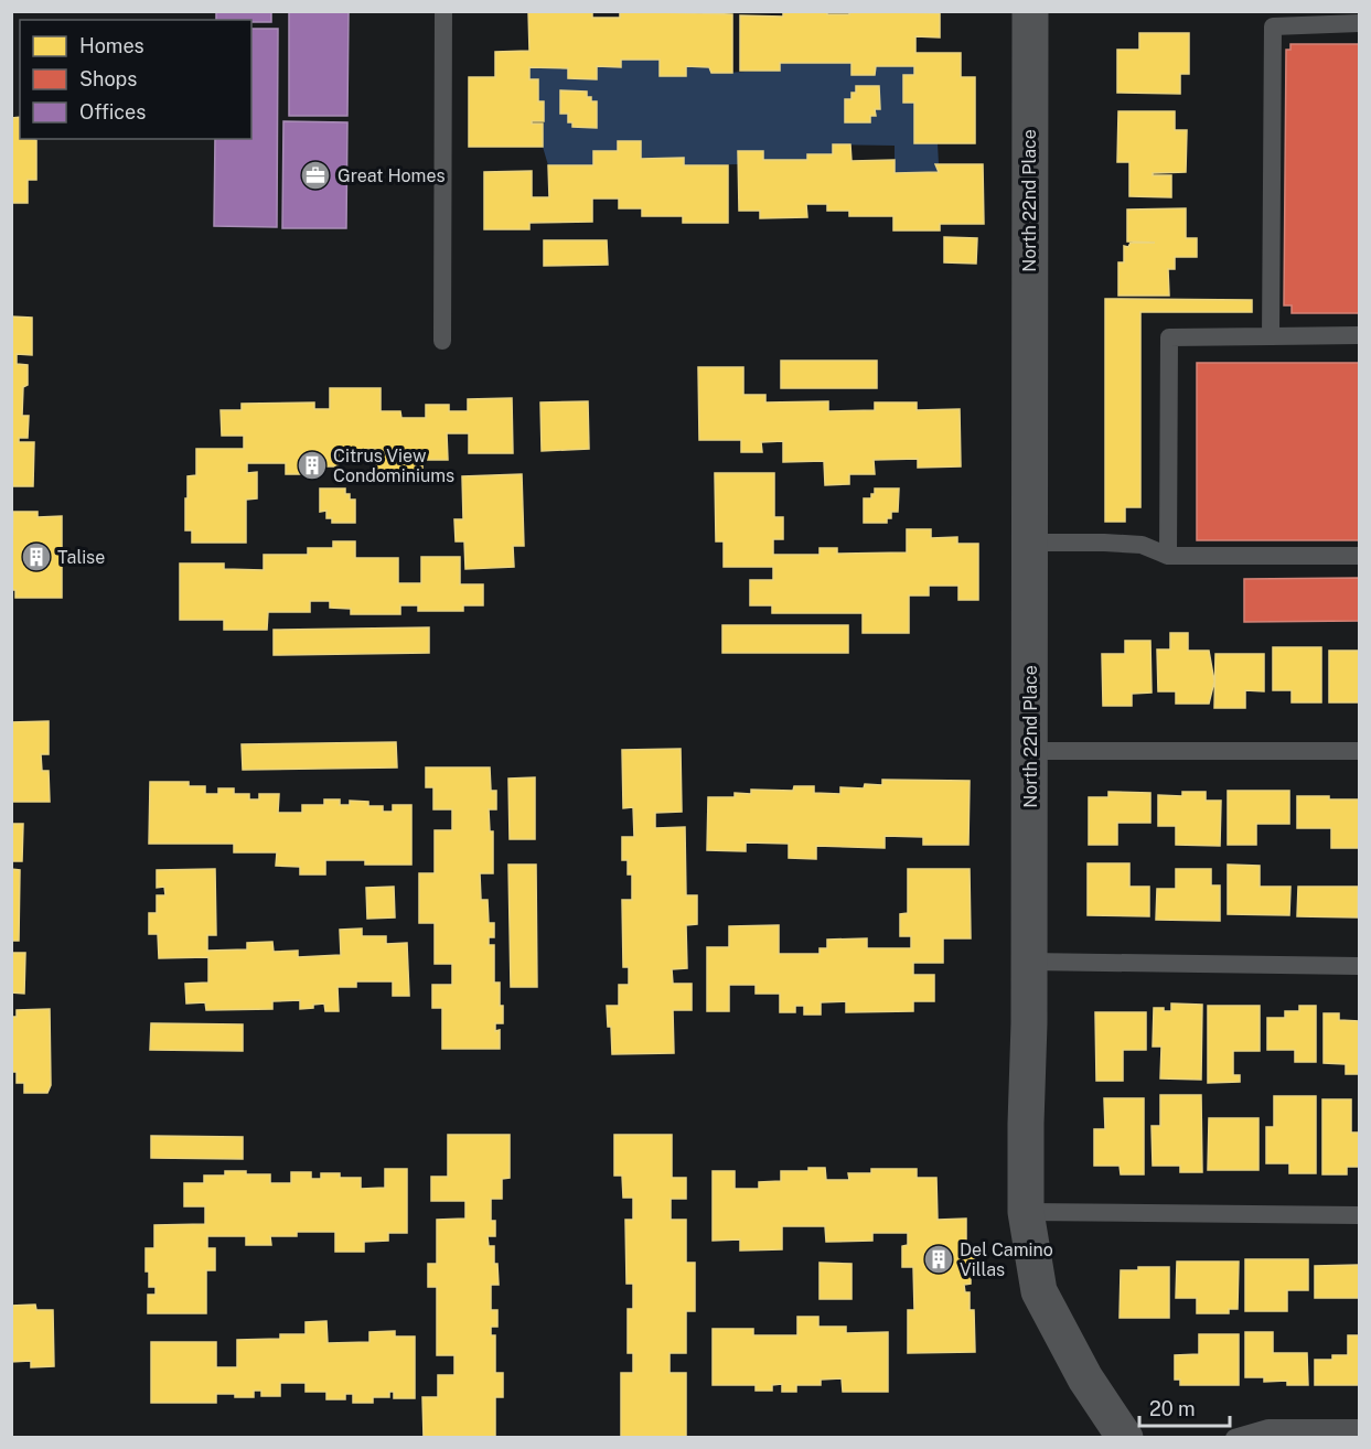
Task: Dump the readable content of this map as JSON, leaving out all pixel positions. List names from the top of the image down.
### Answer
{
  "streets": {
    "street": ["North 22nd Place"]
  },
  "places": {
    "office": ["Great Homes"],
    "building": ["Citrus View Condominiums", "Talise", "Del Camino Villas"]
  },
  "legend": ["Homes", "Shops", "Offices"],
  "scale_bar": "20 m"
}
